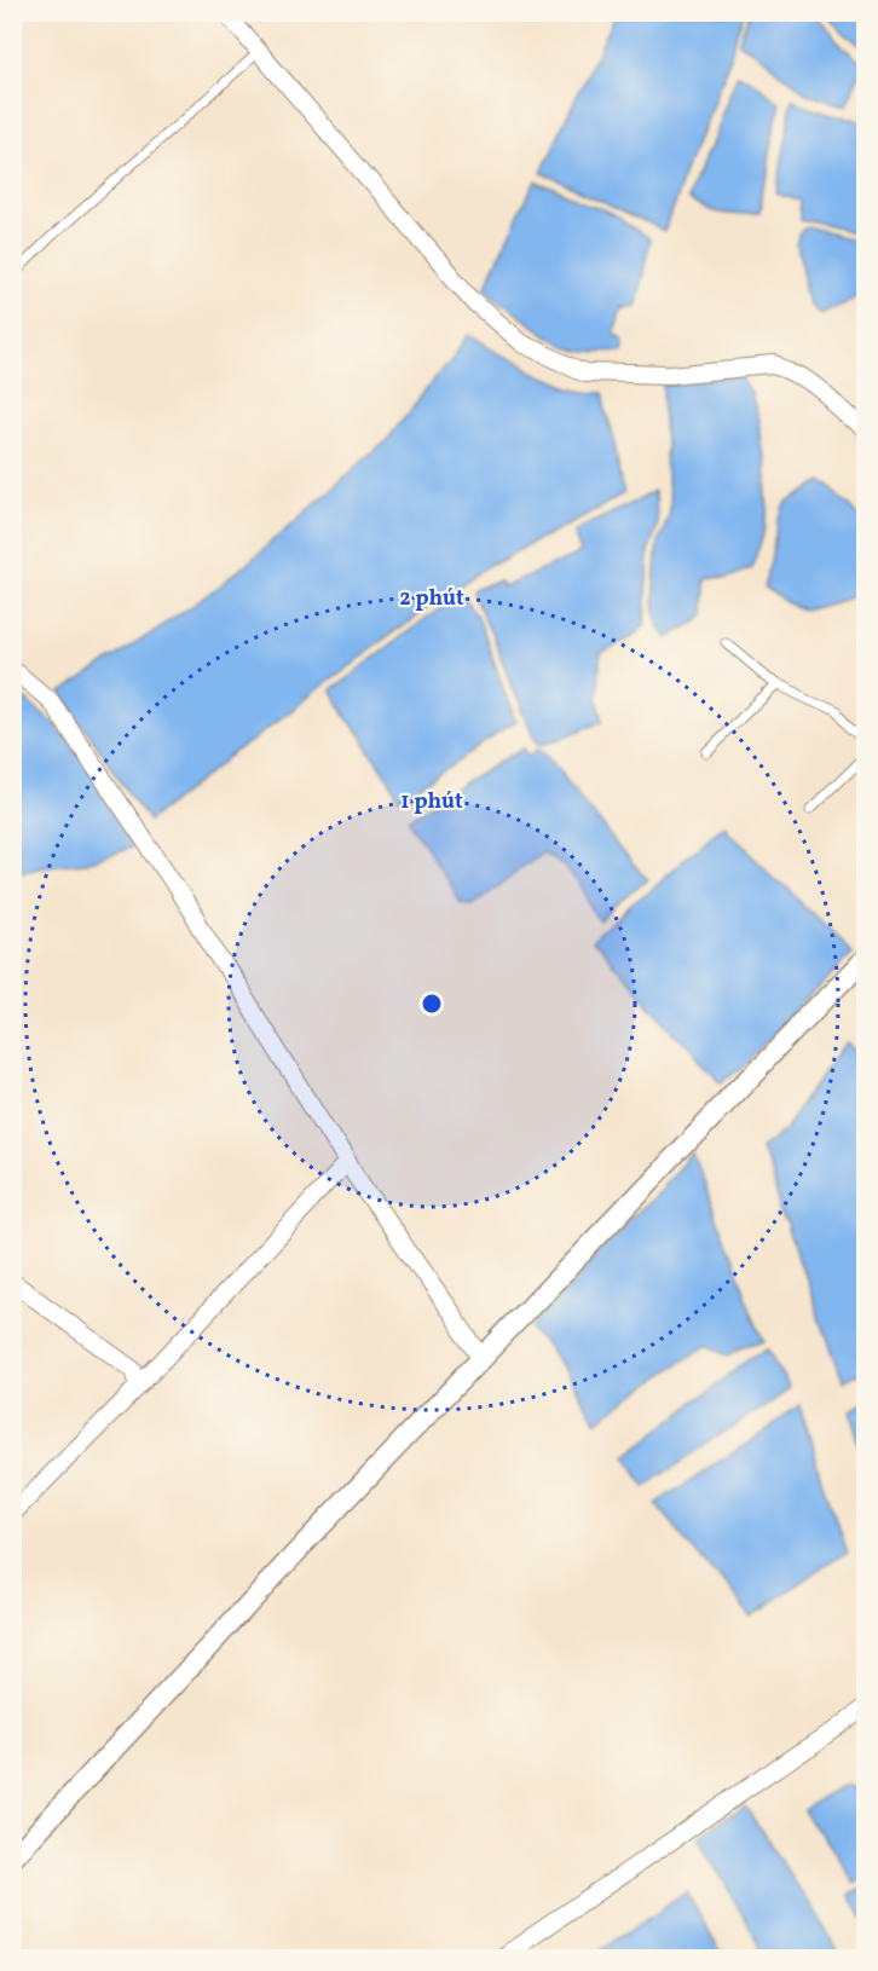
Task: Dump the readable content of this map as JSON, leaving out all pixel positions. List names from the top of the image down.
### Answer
{
  "rings": ["2 phút", "1 phút"]
}
